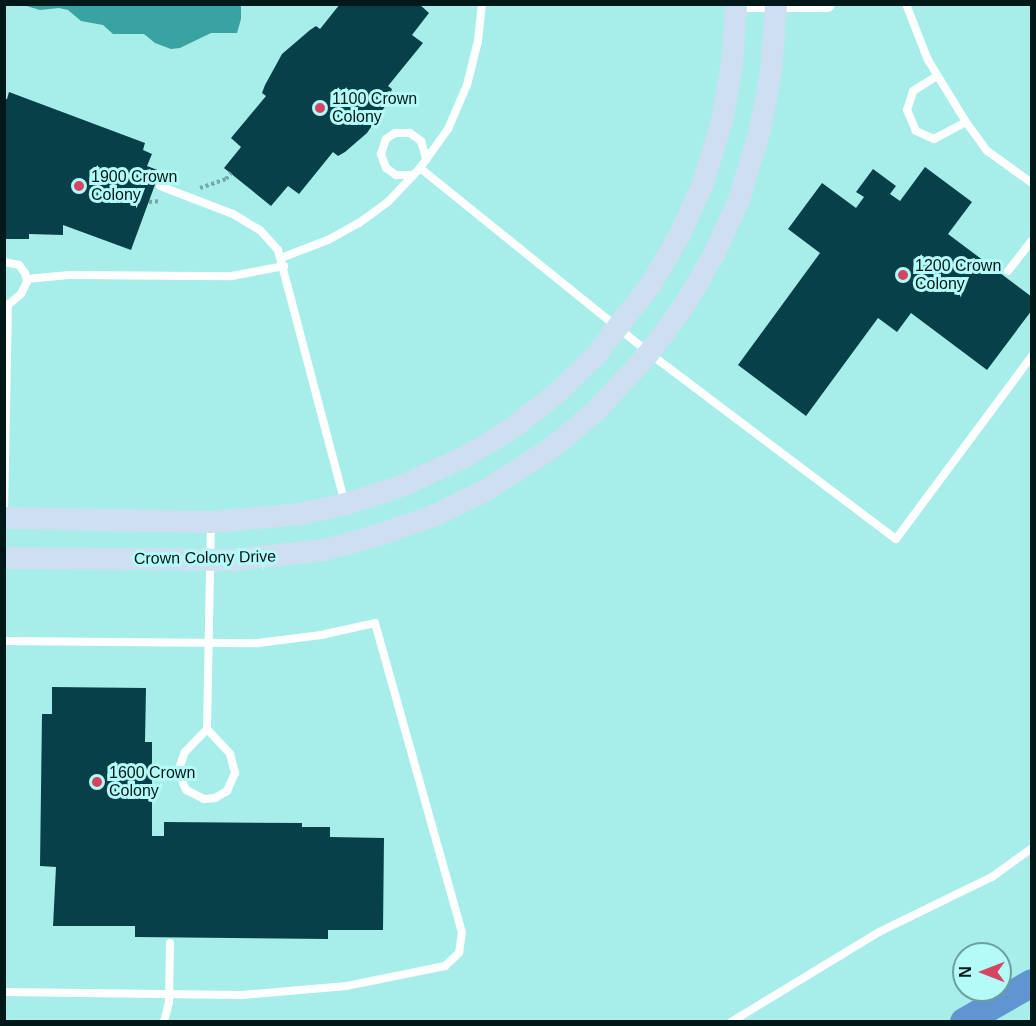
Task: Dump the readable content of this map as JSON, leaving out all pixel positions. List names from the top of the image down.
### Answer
{
  "streets": {
    "street": ["Crown Colony Drive"]
  },
  "places": [
    "1100 Crown Colony",
    "1900 Crown Colony",
    "1200 Crown Colony",
    "1600 Crown Colony"
  ],
  "north": "left"
}
